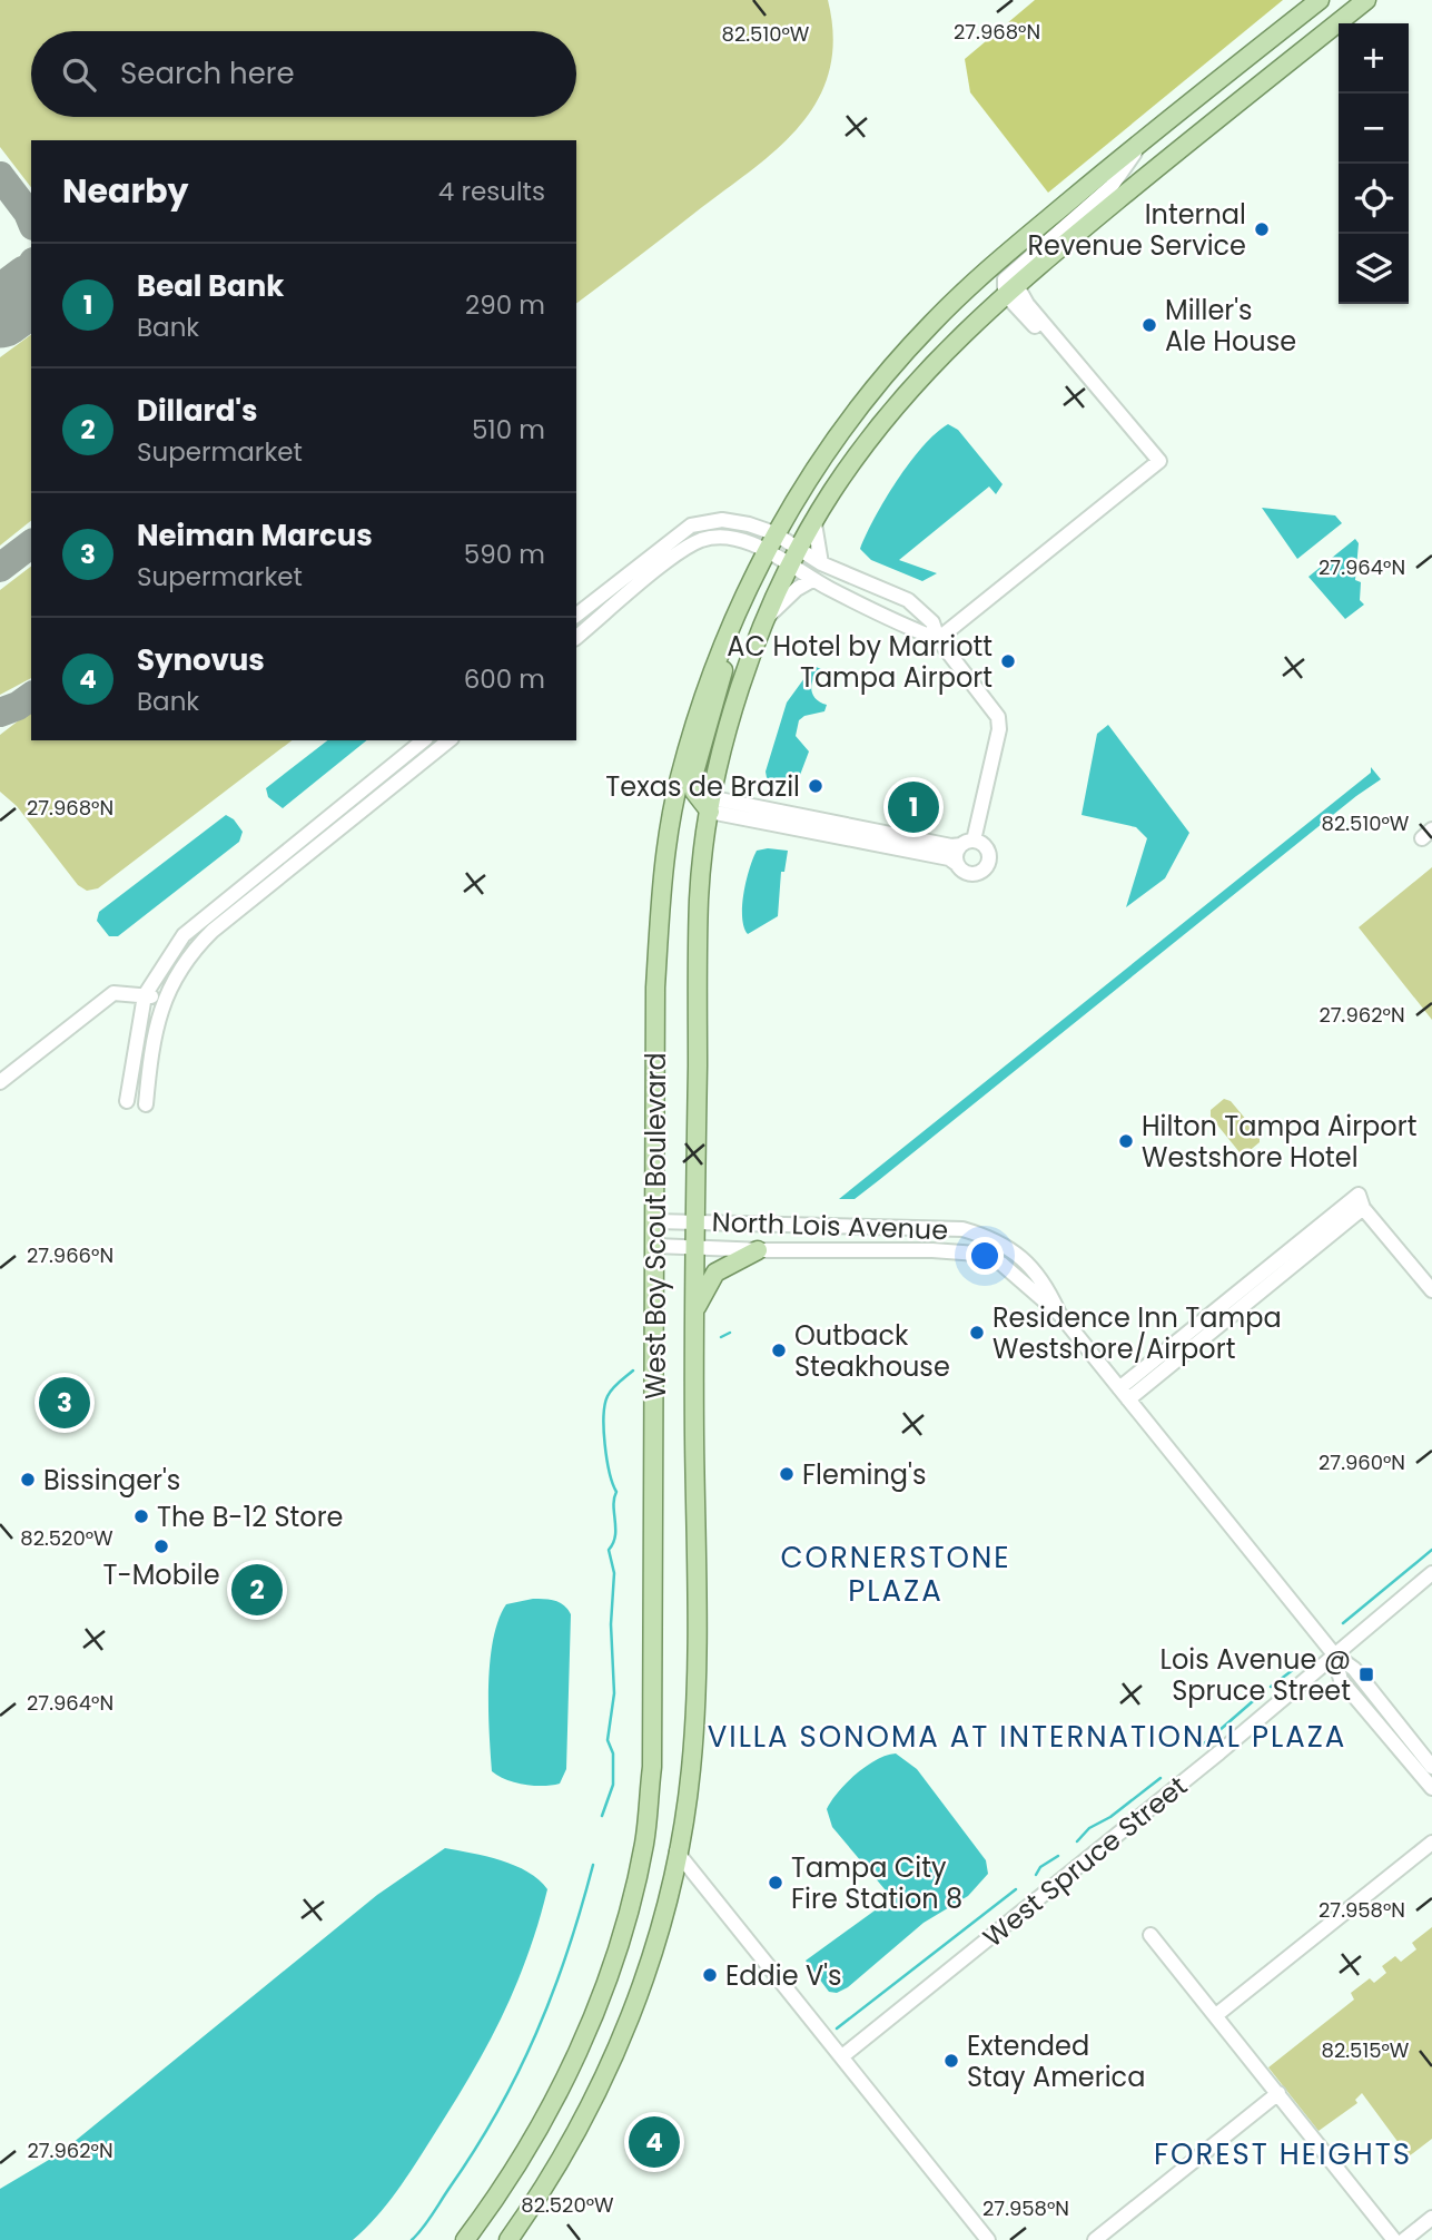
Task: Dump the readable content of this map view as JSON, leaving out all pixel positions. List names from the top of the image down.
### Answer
{
  "streets": {
    "main road": ["West Boy Scout Boulevard"],
    "street": ["North Lois Avenue", "West Spruce Street"]
  },
  "crossings": [
    ["West Boy Scout Boulevard", "North Lois Avenue"],
    ["North Lois Avenue", "West Spruce Street"]
  ],
  "districts": ["CORNERSTONE PLAZA", "VILLA SONOMA AT INTERNATIONAL PLAZA", "FOREST HEIGHTS"],
  "places": {
    "other": [
      "Internal Revenue Service",
      "Miller's Ale House",
      "AC Hotel by Marriott Tampa Airport",
      "Texas de Brazil",
      "Hilton Tampa Airport Westshore Hotel",
      "Residence Inn Tampa Westshore/Airport",
      "Outback Steakhouse",
      "Fleming's",
      "Bissinger's",
      "The B-12 Store",
      "T-Mobile",
      "Tampa City Fire Station 8",
      "Eddie V's",
      "Extended Stay America"
    ],
    "transit": ["Lois Avenue @ Spruce Street"]
  },
  "page": {
    "map_buttons": ["+", "−"],
    "search": "Search here",
    "heading": ["Nearby", "4 results"],
    "list": [
      {
        "mark": "1",
        "name": "Beal Bank",
        "note": "Bank",
        "value": "290 m"
      },
      {
        "mark": "2",
        "name": "Dillard's",
        "note": "Supermarket",
        "value": "510 m"
      },
      {
        "mark": "3",
        "name": "Neiman Marcus",
        "note": "Supermarket",
        "value": "590 m"
      },
      {
        "mark": "4",
        "name": "Synovus",
        "note": "Bank",
        "value": "600 m"
      }
    ],
    "pins": [
      "1",
      "3",
      "2",
      "4"
    ]
  },
  "coordinates": [
    "27.968°N",
    "82.510°W",
    "27.964°N",
    "27.962°N",
    "27.966°N",
    "27.960°N",
    "82.520°W",
    "27.958°N",
    "82.515°W"
  ]
}
